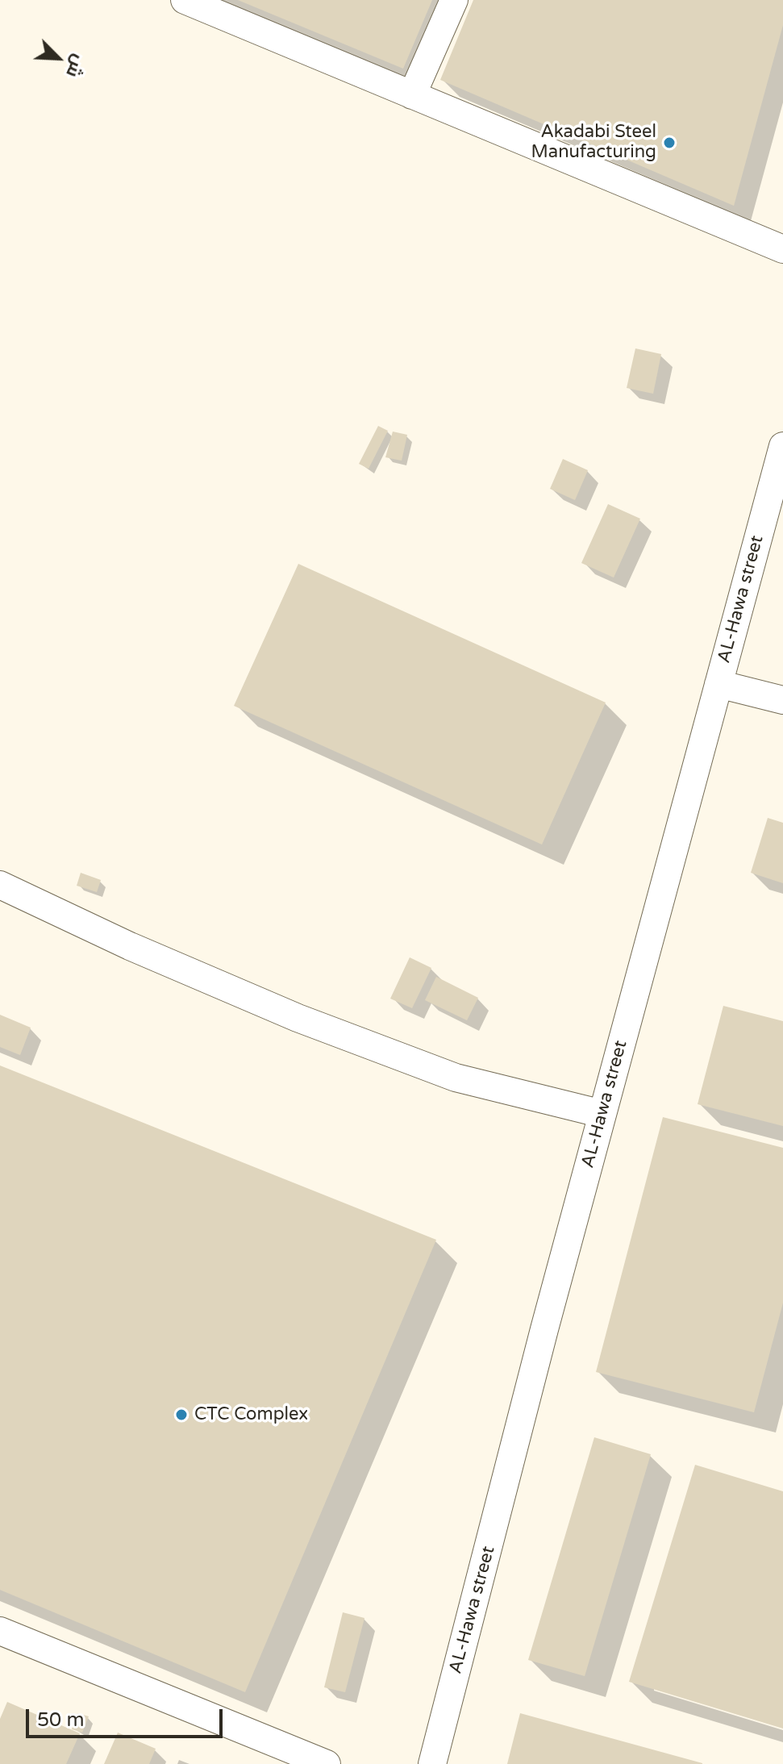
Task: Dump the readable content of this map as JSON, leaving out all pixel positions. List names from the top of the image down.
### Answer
{
  "streets": {
    "street": ["AL-Hawa street"]
  },
  "places": ["Akadabi Steel Manufacturing", "CTC Complex"],
  "scale_bar": "50 m",
  "north": "bottom right"
}
